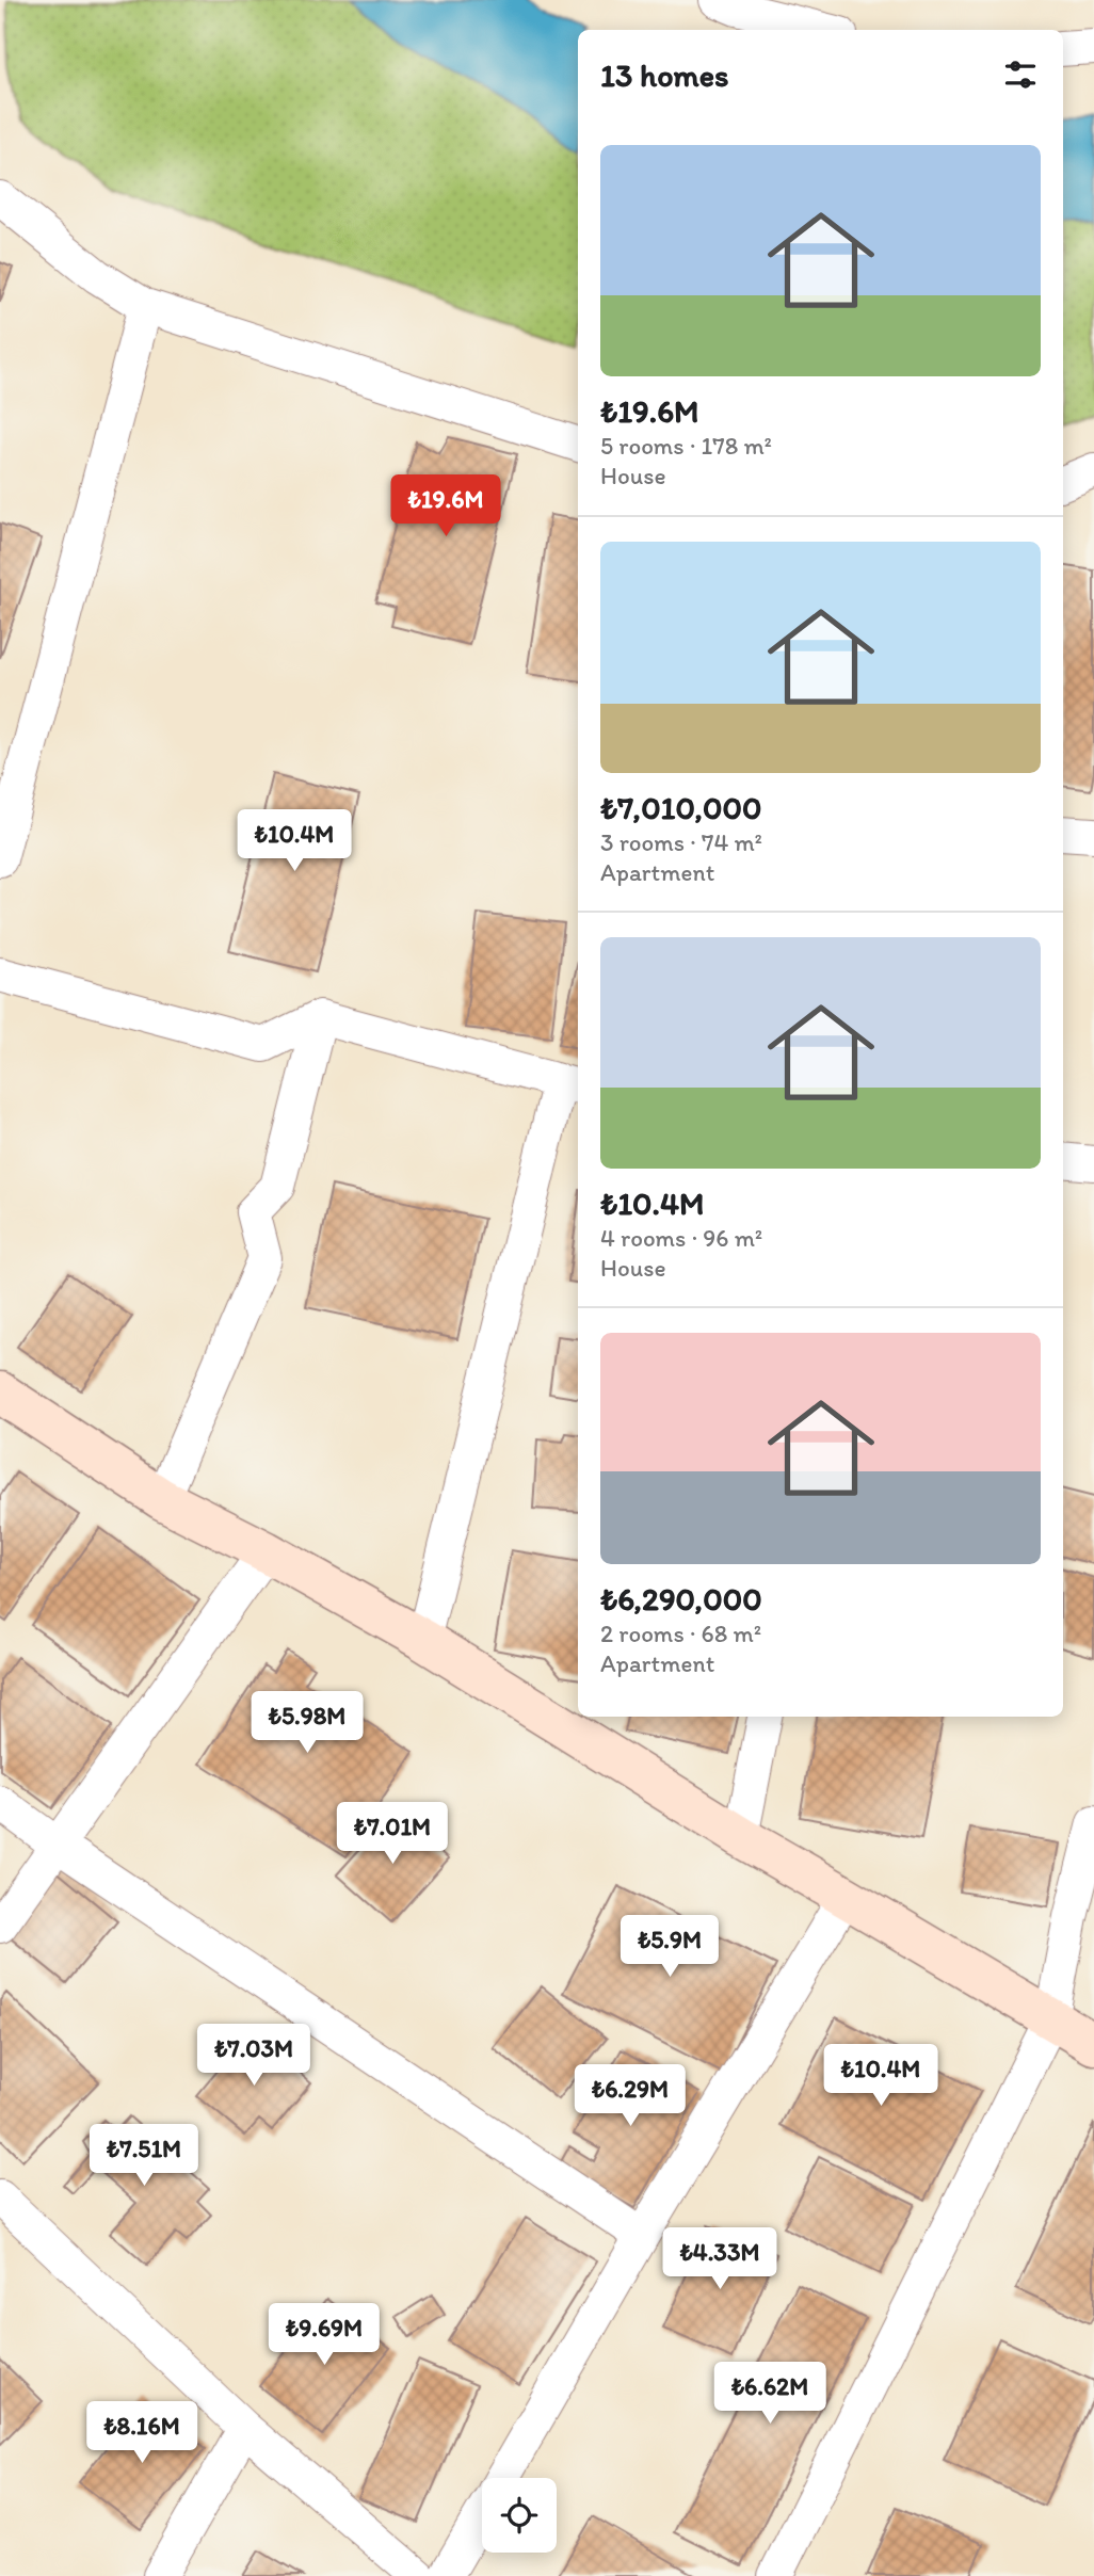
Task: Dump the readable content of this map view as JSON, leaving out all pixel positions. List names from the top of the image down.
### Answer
{
  "page": {
    "heading": "13 homes",
    "list": [
      {
        "name": "₺19.6M",
        "note": "5 rooms · 178 m² · House"
      },
      {
        "name": "₺7,010,000",
        "note": "3 rooms · 74 m² · Apartment"
      },
      {
        "name": "₺10.4M",
        "note": "4 rooms · 96 m² · House"
      },
      {
        "name": "₺6,290,000",
        "note": "2 rooms · 68 m² · Apartment"
      }
    ],
    "price": [
      "₺19.6M",
      "₺10.4M",
      "₺5.98M",
      "₺7.01M",
      "₺5.9M",
      "₺7.03M",
      "₺10.4M",
      "₺6.29M",
      "₺7.51M",
      "₺4.33M",
      "₺9.69M",
      "₺6.62M",
      "₺8.16M"
    ]
  }
}
